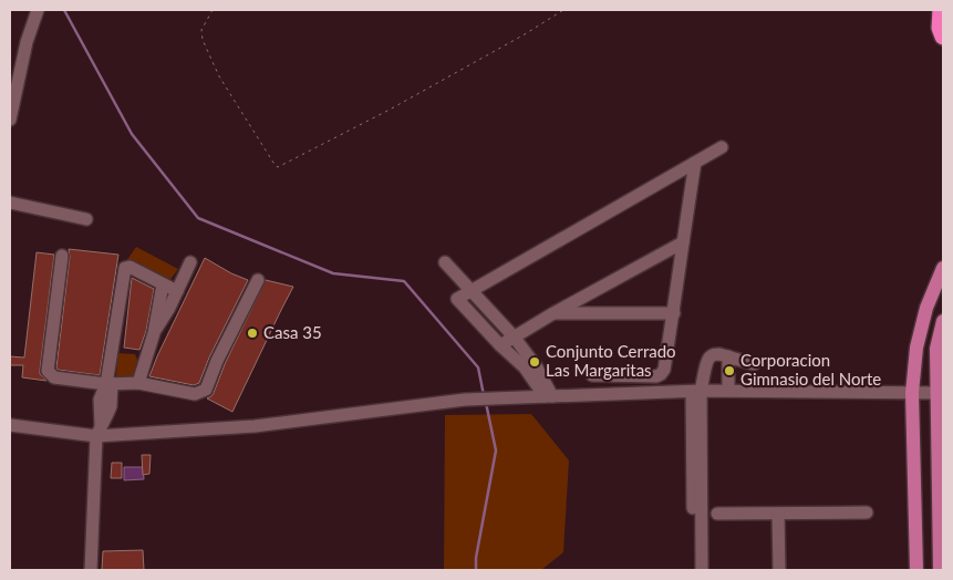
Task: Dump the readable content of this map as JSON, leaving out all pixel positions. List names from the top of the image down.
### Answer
{
  "places": ["Casa 35", "Conjunto Cerrado Las Margaritas", "Corporacion Gimnasio del Norte"]
}
